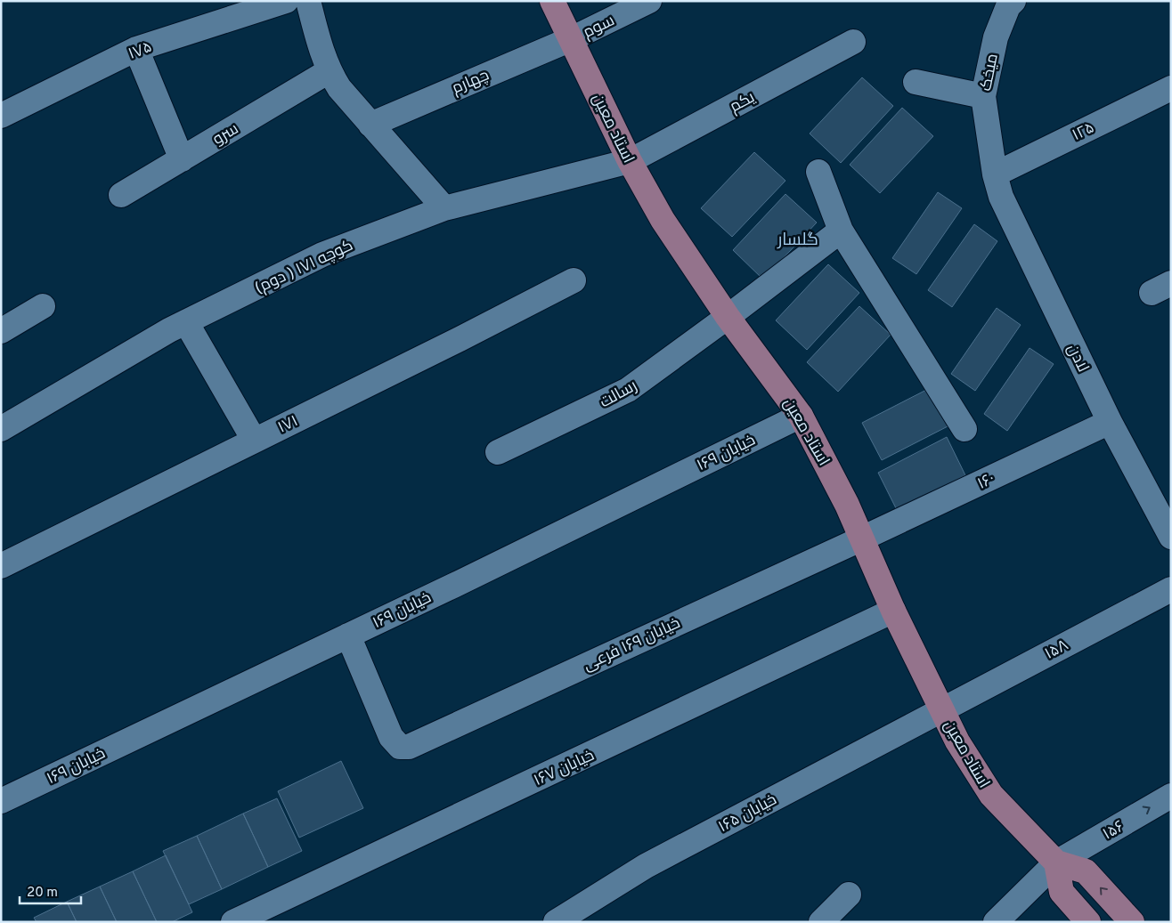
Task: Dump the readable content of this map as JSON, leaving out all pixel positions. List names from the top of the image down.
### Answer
{
  "streets": {
    "main road": ["استاد معین"],
    "street": [
      "سوم",
      "۱۷۵",
      "میخک",
      "چهارم",
      "یکم",
      "۱۲۵",
      "سرو",
      "کوچه ۱۷۱ ( دوم)",
      "لادن",
      "رسالت",
      "۱۷۱",
      "خیابان ۱۶۹",
      "۱۶۰",
      "خیابان ۱۶۹ فرعی",
      "۱۵۸",
      "خیابان ۱۶۷",
      "خیابان ۱۶۵",
      "۱۵۶"
    ]
  },
  "crossings": [
    ["سوم", "چهارم"],
    ["سوم", "استاد معین"],
    ["میخک", "۱۲۵"],
    ["میخک", "لادن"],
    ["چهارم", "استاد معین"],
    ["یکم", "استاد معین"],
    ["یکم", "کوچه ۱۷۱ ( دوم)"],
    ["استاد معین", "کوچه ۱۷۱ ( دوم)"],
    ["استاد معین", "رسالت"],
    ["استاد معین", "خیابان ۱۶۹"],
    ["استاد معین", "۱۶۰"],
    ["استاد معین", "خیابان ۱۶۹ فرعی"],
    ["استاد معین", "۱۵۸"],
    ["استاد معین", "خیابان ۱۶۷"],
    ["استاد معین", "خیابان ۱۶۵"],
    ["استاد معین", "۱۵۶"],
    ["۱۲۵", "لادن"],
    ["لادن", "۱۶۰"],
    ["خیابان ۱۶۹", "خیابان ۱۶۹ فرعی"],
    ["۱۶۰", "خیابان ۱۶۹ فرعی"],
    ["۱۵۸", "خیابان ۱۶۵"]
  ],
  "one_way": ["۱۵۶"],
  "districts": ["گلسار"],
  "scale_bar": "20 m"
}
